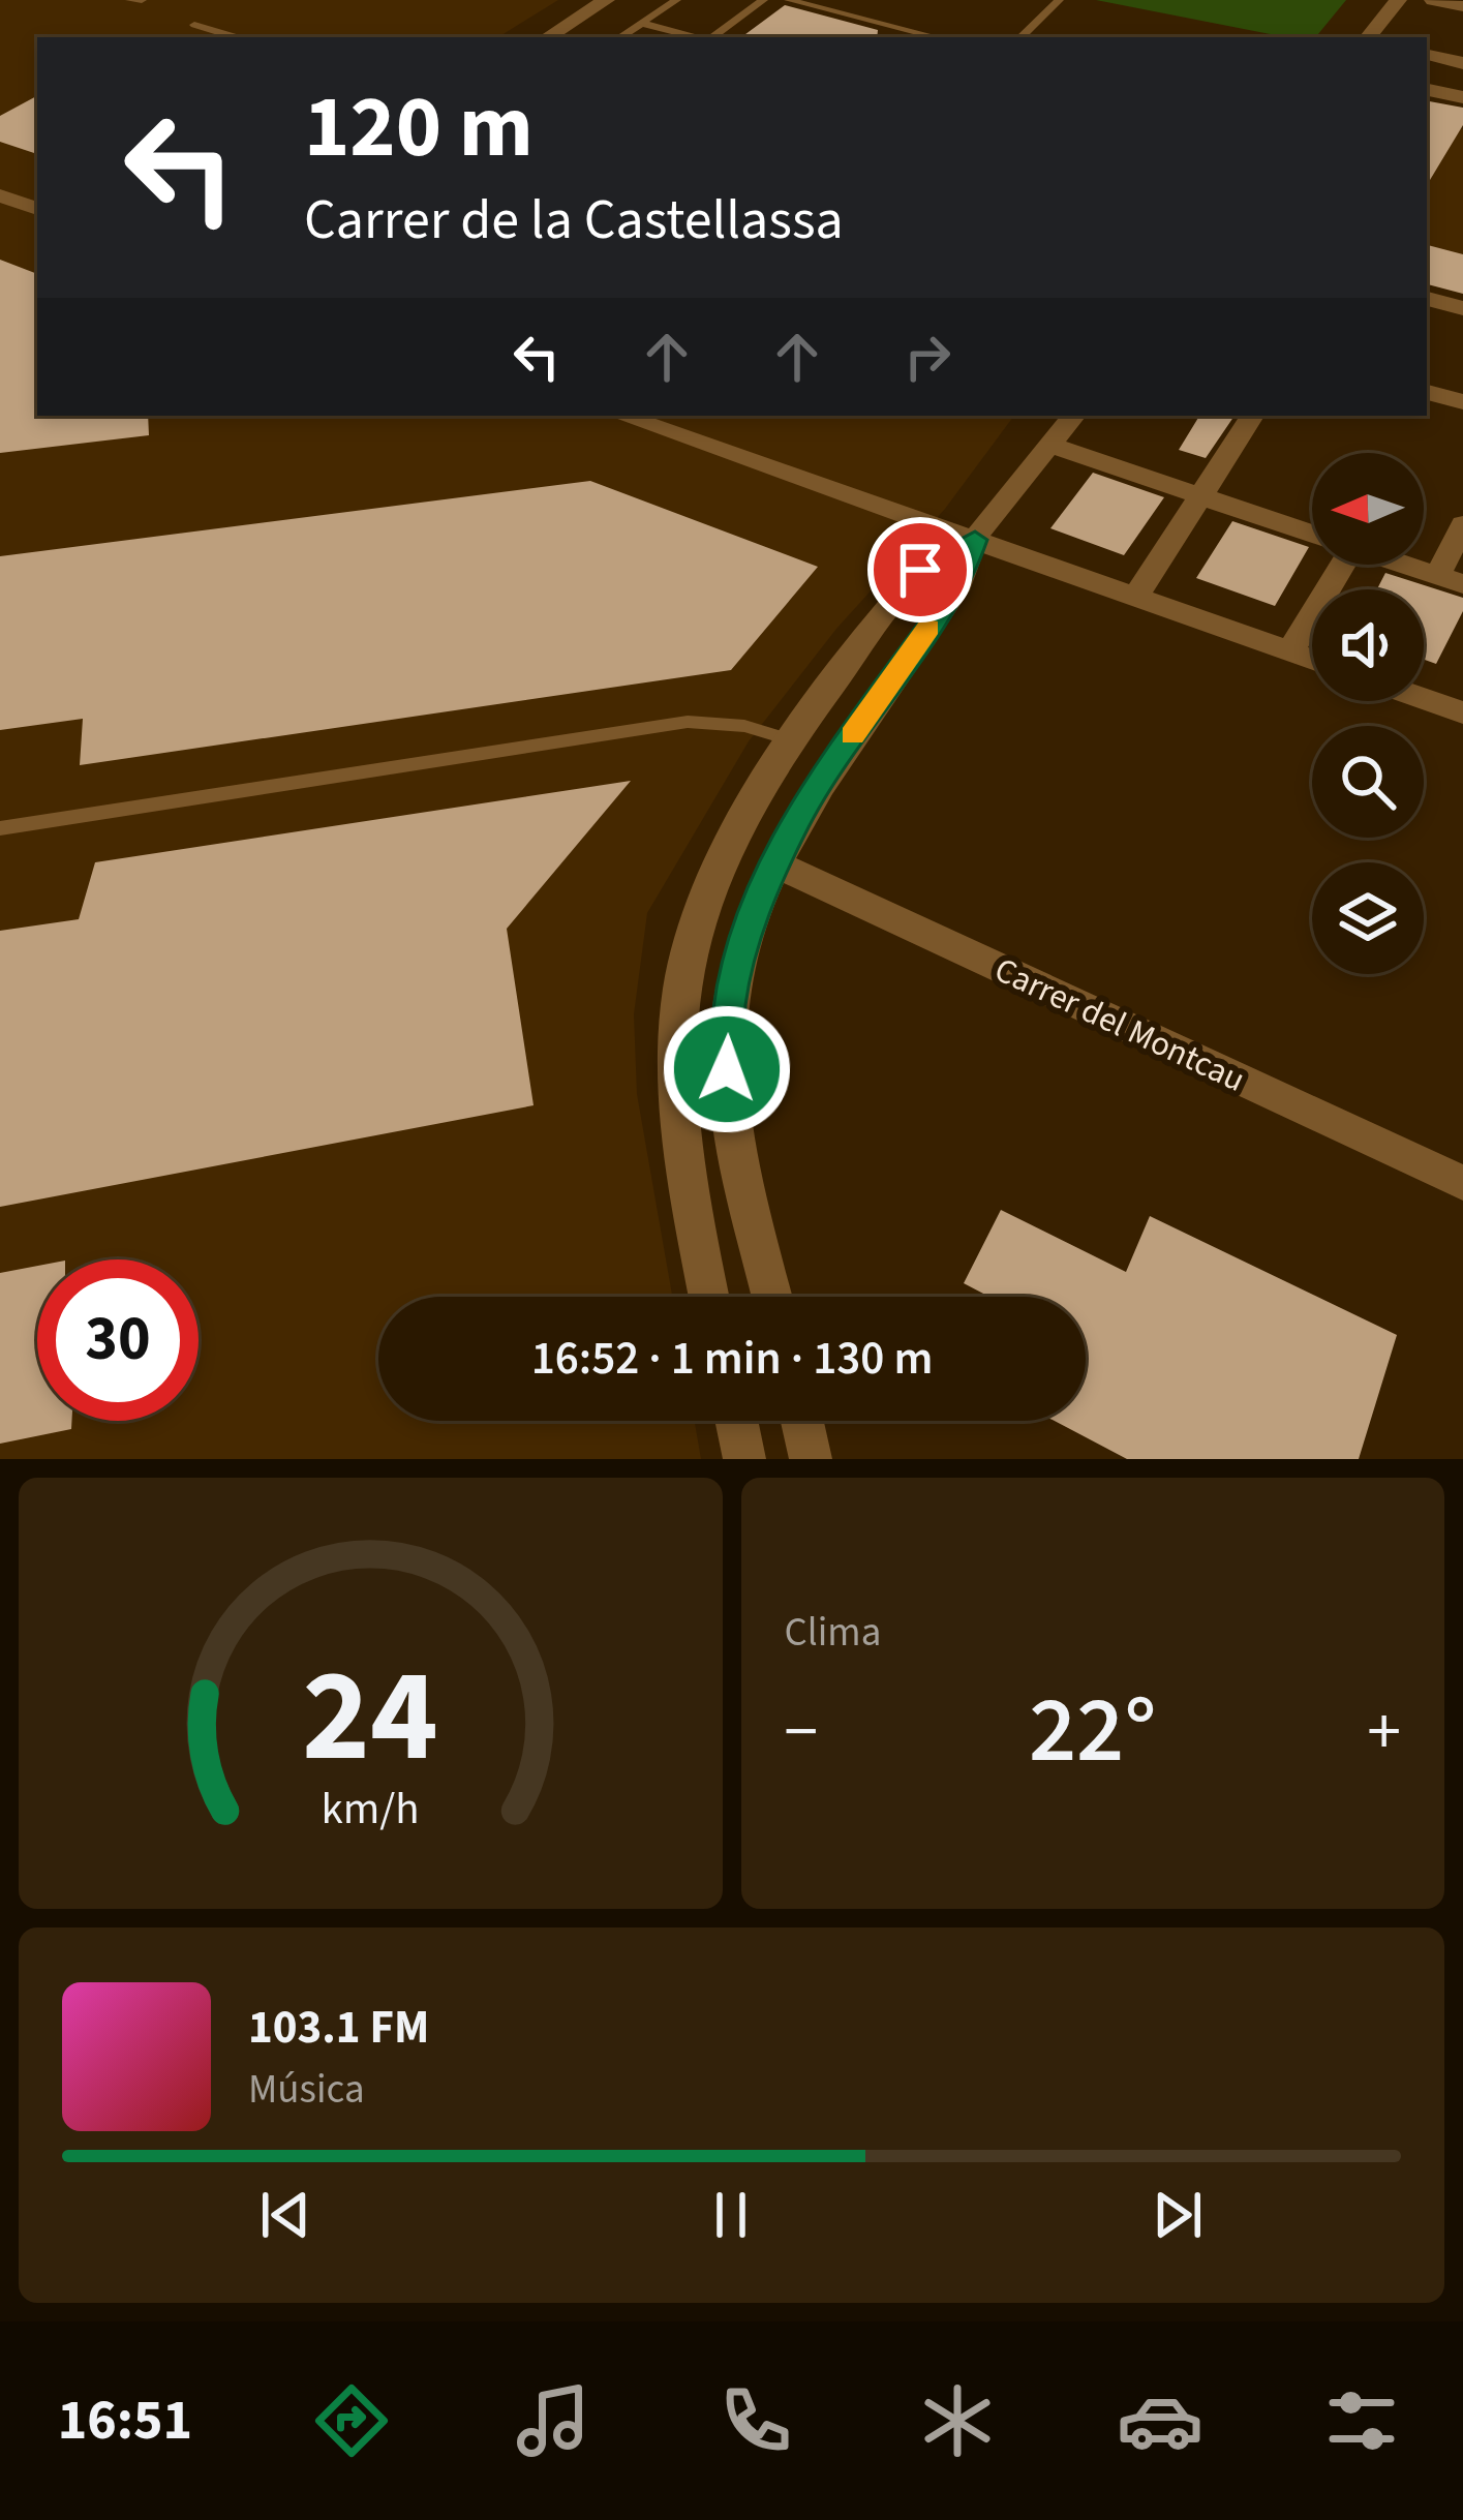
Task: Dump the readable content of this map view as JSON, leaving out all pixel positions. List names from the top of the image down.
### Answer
{
  "streets": {
    "street": ["Carrer del Montcau"]
  },
  "north": "left",
  "page": {
    "turn": ["120 m", "Carrer de la Castellassa"],
    "limit": "30",
    "trip": "16:52 · 1 min · 130 m",
    "tile": "Clima",
    "heat": ["−", "22°", "+"],
    "song": ["103.1 FM", "Música"],
    "tabs": "16:51",
    "gauge": ["24", "km/h"]
  }
}
